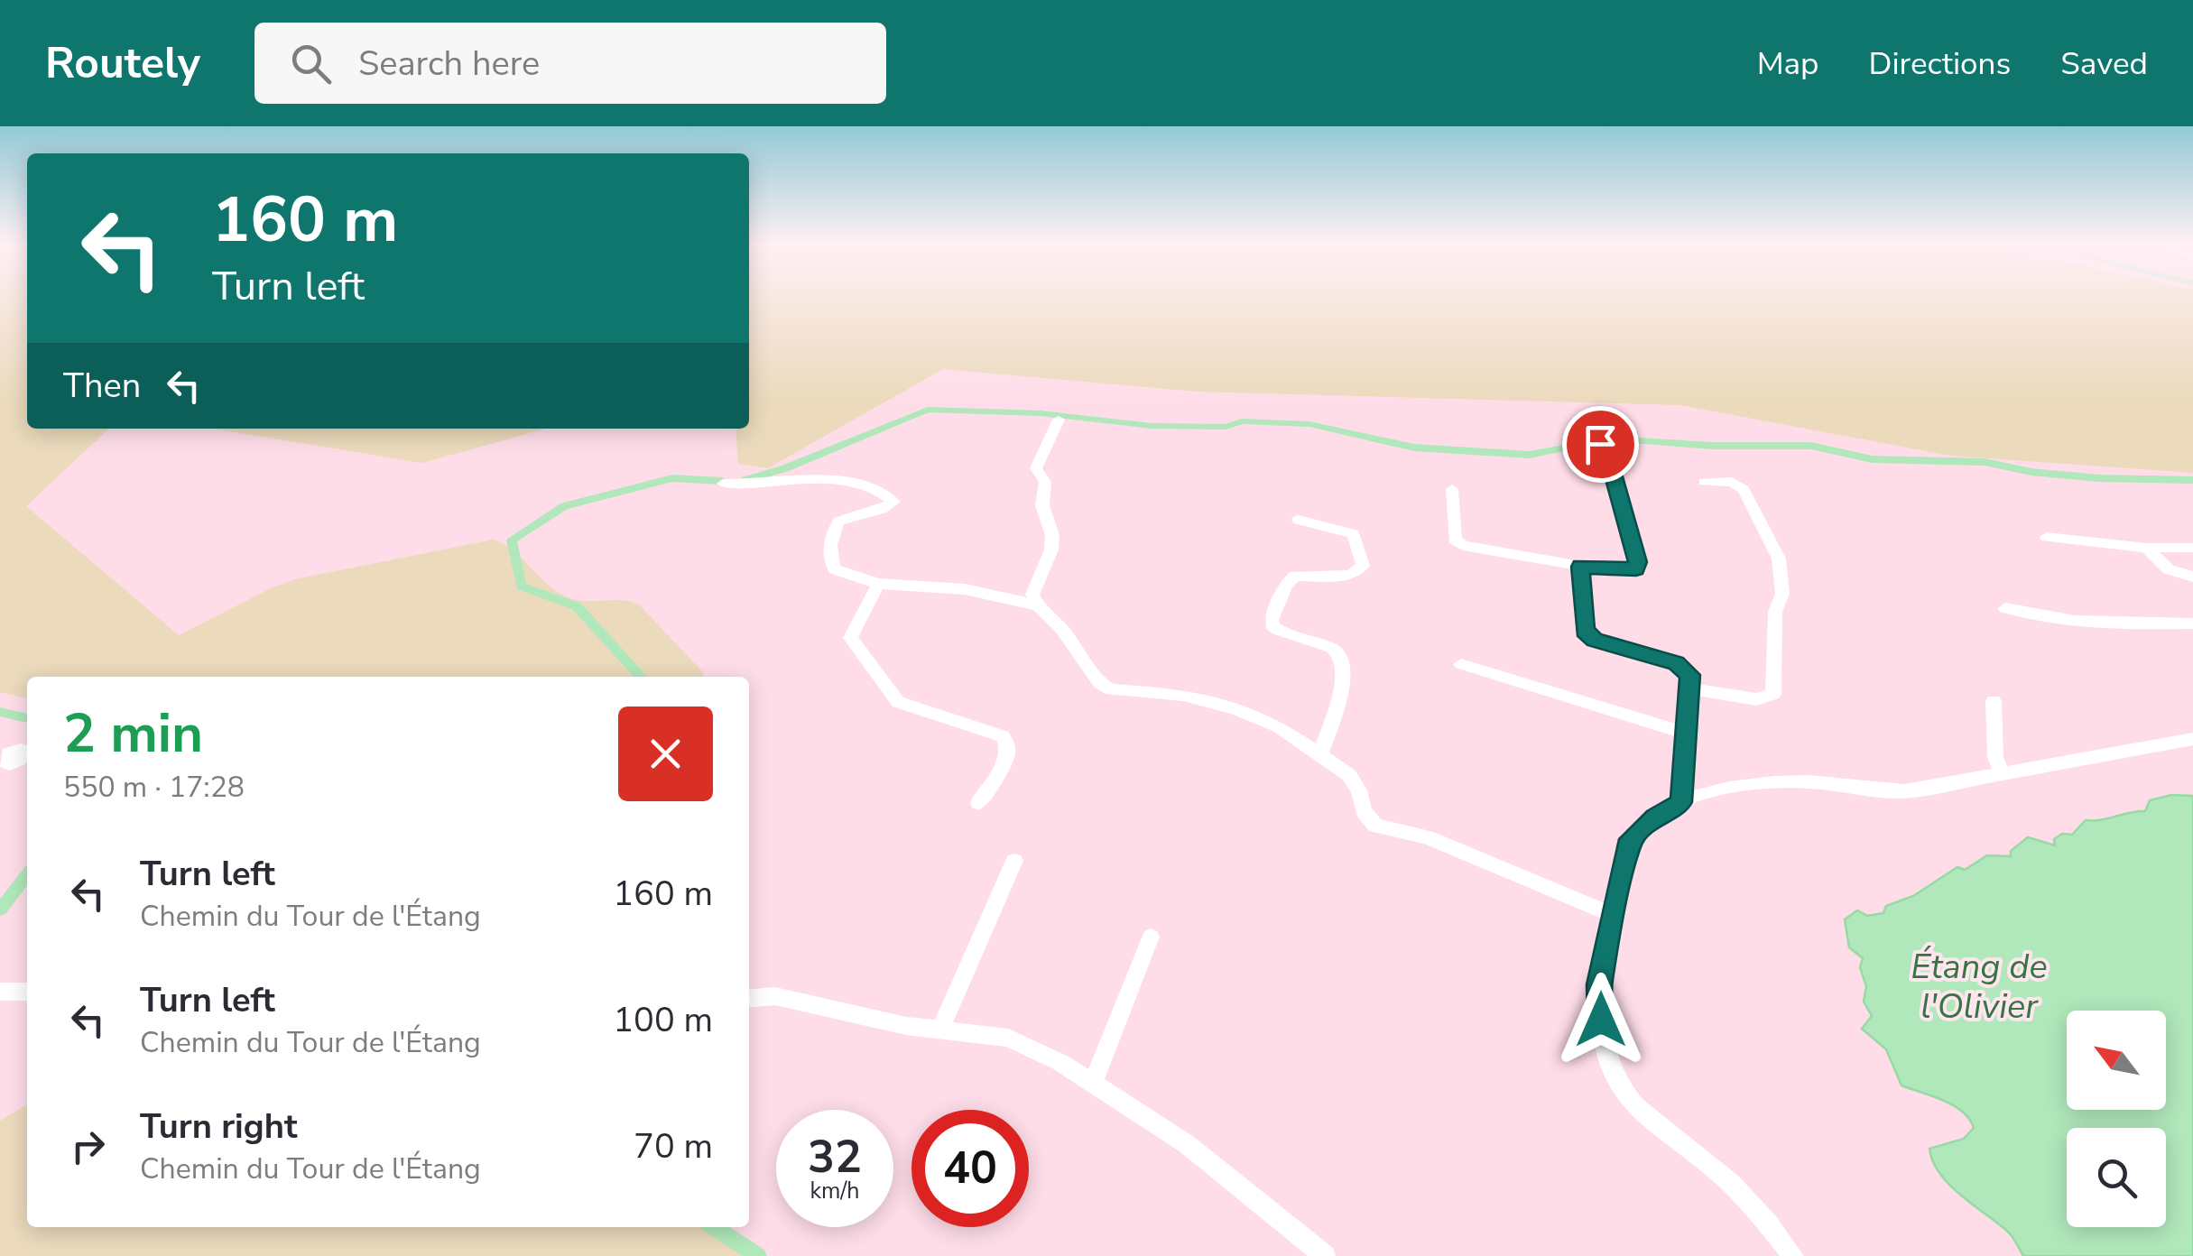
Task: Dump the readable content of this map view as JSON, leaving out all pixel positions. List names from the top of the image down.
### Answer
{
  "water": ["Étang de l'Olivier"],
  "north": "top left",
  "page": {
    "header": "Routely",
    "search": "Search here",
    "nav": ["Map", "Directions", "Saved"],
    "turn": ["160 m", "Turn left"],
    "then": "Then",
    "heading": ["2 min", "550 m · 17:28"],
    "list": [
      {
        "name": "Turn left",
        "note": "Chemin du Tour de l'Étang",
        "value": "160 m"
      },
      {
        "name": "Turn left",
        "note": "Chemin du Tour de l'Étang",
        "value": "100 m"
      },
      {
        "name": "Turn right",
        "note": "Chemin du Tour de l'Étang",
        "value": "70 m"
      }
    ],
    "speed": "32 km/h",
    "limit": "40"
  }
}
